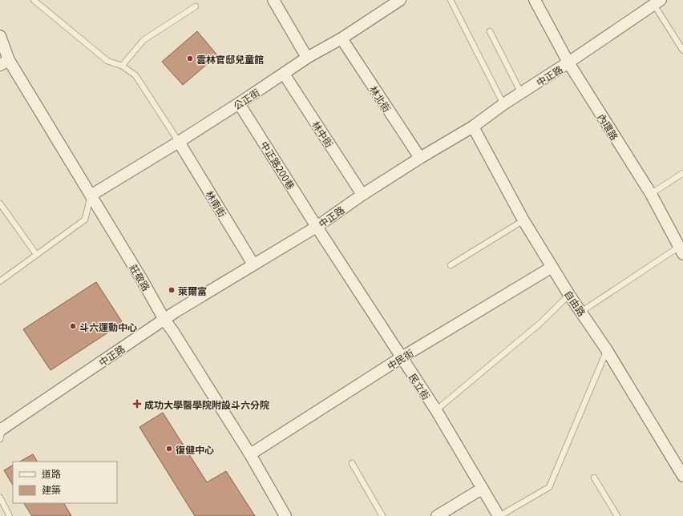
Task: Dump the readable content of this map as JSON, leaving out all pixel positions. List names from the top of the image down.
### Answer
{
  "streets": {
    "street": [
      "中正路",
      "公正街",
      "林北街",
      "內環路",
      "林中街",
      "中正路200巷",
      "林南街",
      "莊敬路",
      "自由路",
      "中民街",
      "民立街"
    ]
  },
  "crossings": [
    ["中正路", "林北街"],
    ["中正路", "內環路"],
    ["中正路", "林中街"],
    ["中正路", "中正路200巷"],
    ["中正路", "林南街"],
    ["中正路", "莊敬路"],
    ["中正路", "自由路"],
    ["中正路", "民立街"],
    ["公正街", "林北街"],
    ["公正街", "林中街"],
    ["公正街", "中正路200巷"],
    ["公正街", "林南街"],
    ["公正街", "莊敬路"],
    ["中正路200巷", "民立街"],
    ["莊敬路", "中民街"],
    ["自由路", "中民街"],
    ["中民街", "民立街"]
  ],
  "places": {
    "other": [
      "雲林官邸兒童館",
      "萊爾富",
      "斗六運動中心",
      "復健中心"
    ],
    "health": ["成功大學醫學院附設斗六分院"]
  },
  "legend": ["道路", "建築"]
}
